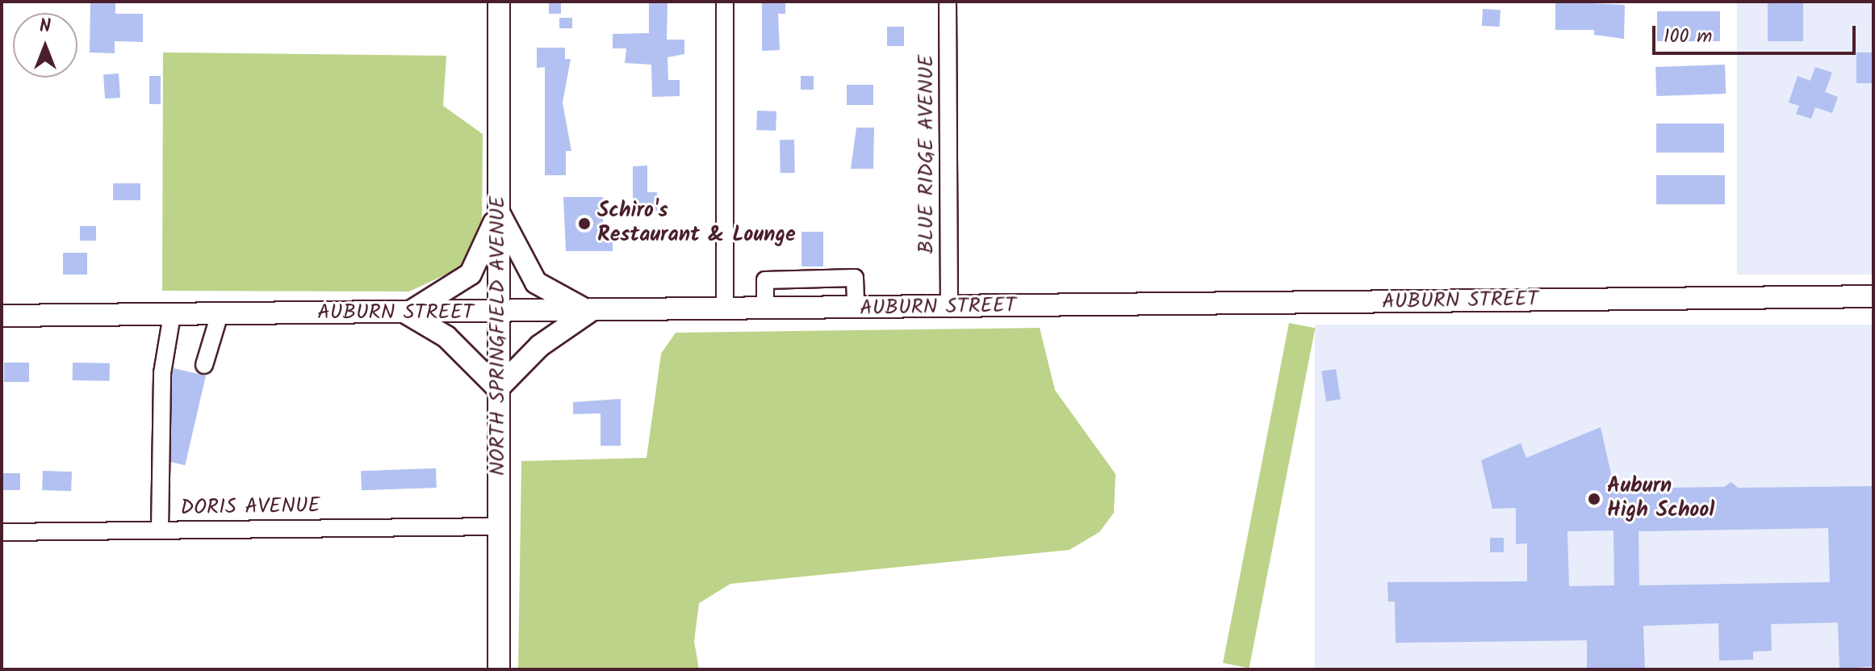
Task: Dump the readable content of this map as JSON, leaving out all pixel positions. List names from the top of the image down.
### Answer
{
  "streets": {
    "main road": ["AUBURN STREET", "NORTH SPRINGFIELD AVENUE"],
    "street": ["BLUE RIDGE AVENUE", "DORIS AVENUE"]
  },
  "crossings": [
    ["BLUE RIDGE AVENUE", "AUBURN STREET"],
    ["AUBURN STREET", "NORTH SPRINGFIELD AVENUE"],
    ["NORTH SPRINGFIELD AVENUE", "DORIS AVENUE"]
  ],
  "places": ["Schiro's Restaurant & Lounge", "Auburn High School"],
  "scale_bar": "100 m",
  "north": "top"
}
